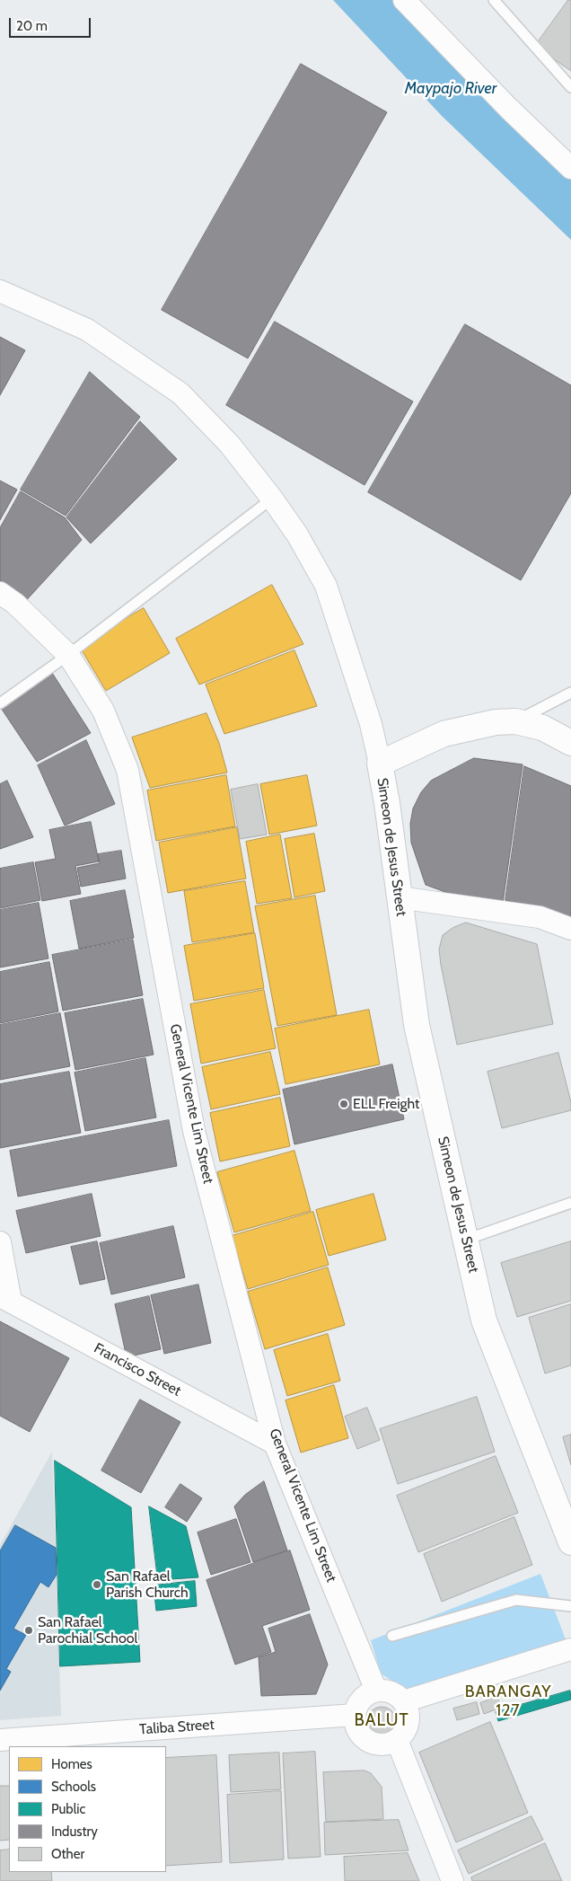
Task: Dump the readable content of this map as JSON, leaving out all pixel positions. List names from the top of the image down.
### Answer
{
  "streets": {
    "street": [
      "Simeon de Jesus Street",
      "General Vicente Lim Street",
      "Francisco Street",
      "Taliba Street"
    ]
  },
  "crossings": [
    ["General Vicente Lim Street", "Francisco Street"],
    ["General Vicente Lim Street", "Taliba Street"]
  ],
  "districts": ["BARANGAY 127", "BALUT"],
  "water": ["Maypajo River"],
  "places": ["ELL Freight", "San Rafael Parish Church", "San Rafael Parochial School"],
  "legend": [
    "Homes",
    "Schools",
    "Public",
    "Industry",
    "Other"
  ],
  "scale_bar": "20 m"
}
